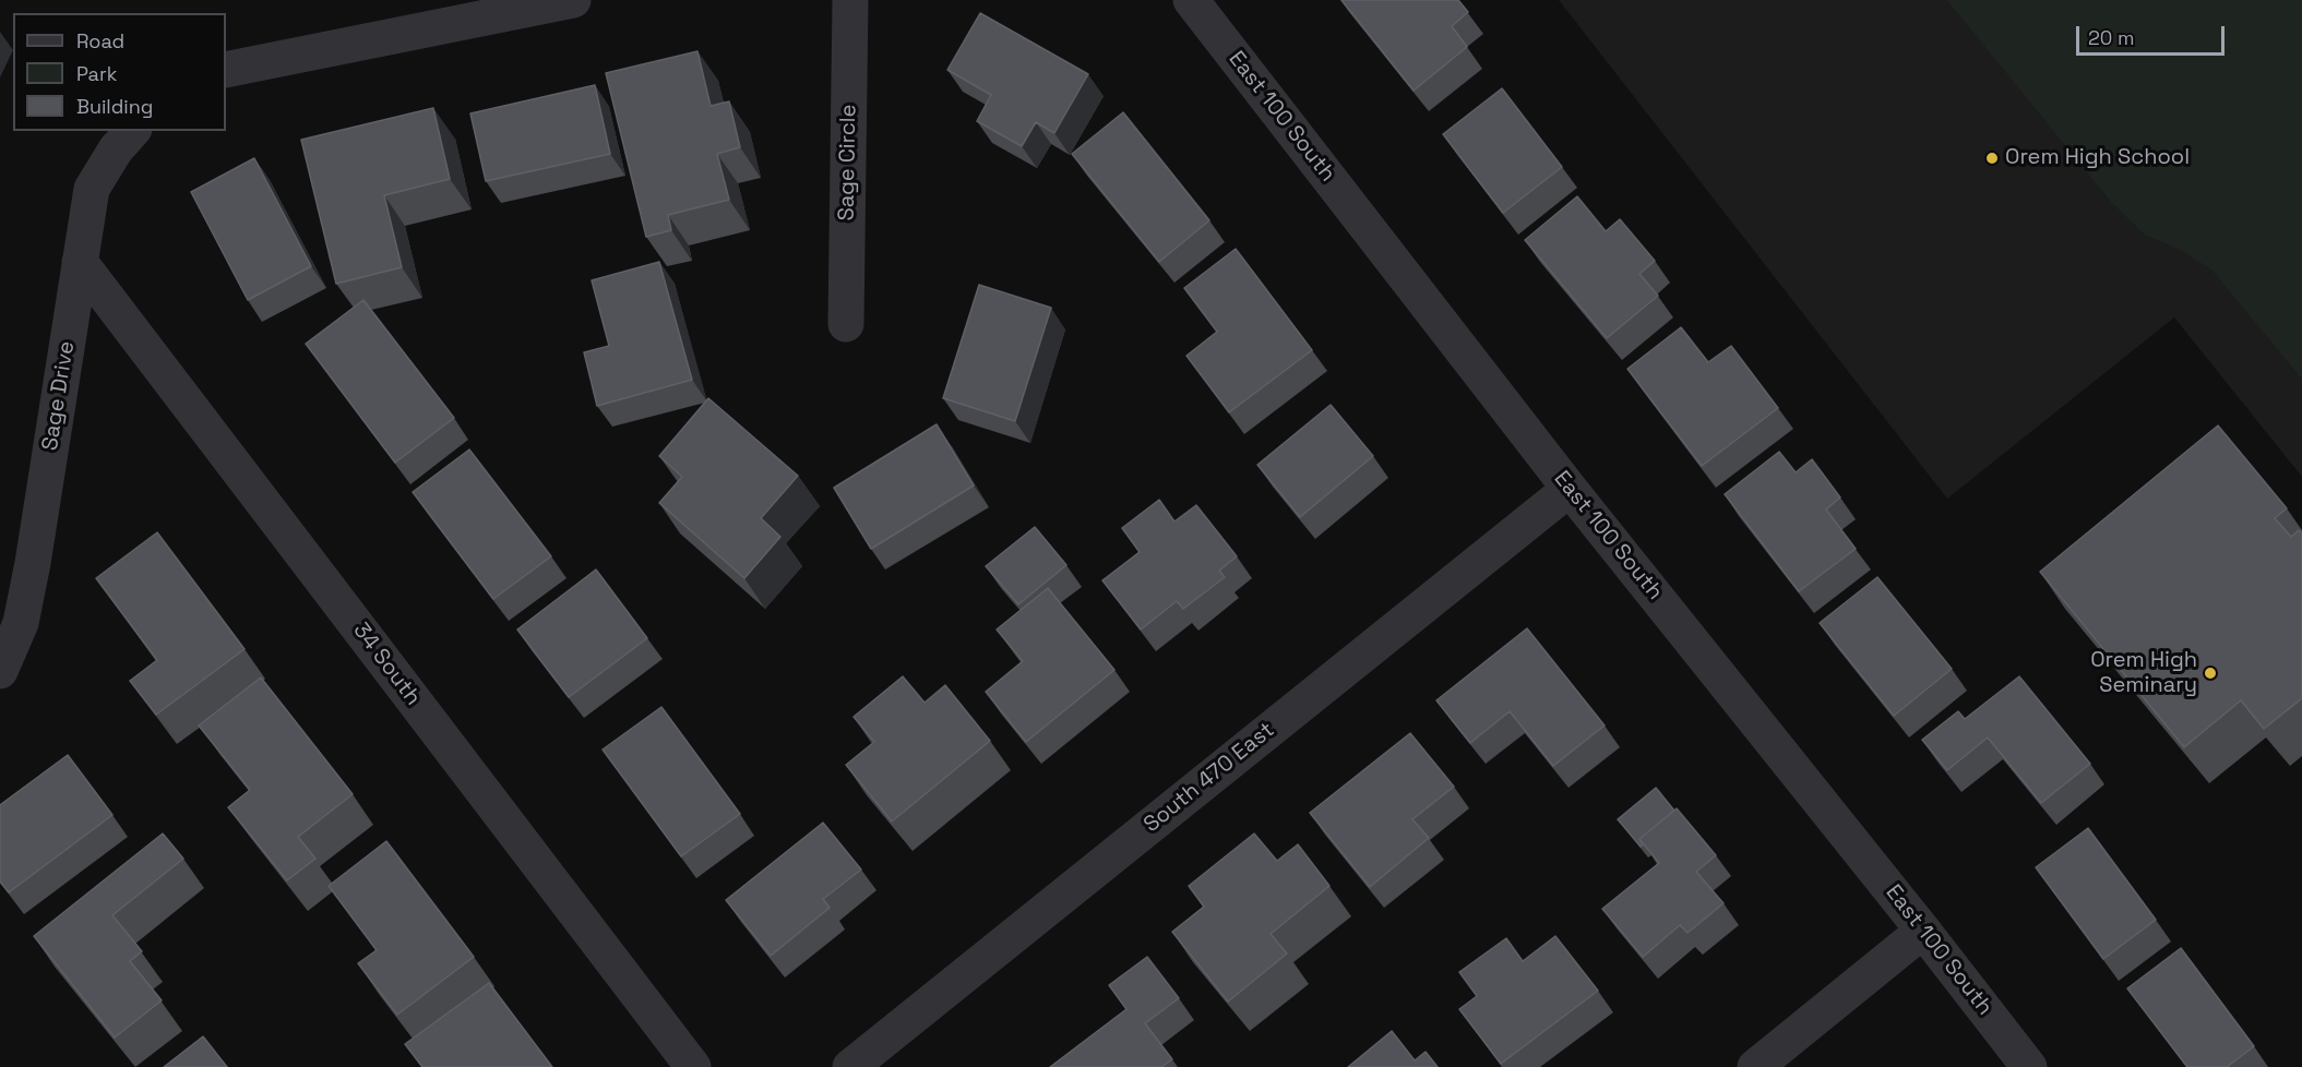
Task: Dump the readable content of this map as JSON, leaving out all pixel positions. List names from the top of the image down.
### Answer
{
  "streets": {
    "street": [
      "East 100 South",
      "Sage Circle",
      "Sage Drive",
      "34 South",
      "South 470 East"
    ]
  },
  "crossings": [
    ["East 100 South", "South 470 East"],
    ["Sage Drive", "34 South"]
  ],
  "places": ["Orem High School", "Orem High Seminary"],
  "legend": ["Road", "Park", "Building"],
  "scale_bar": "20 m"
}
